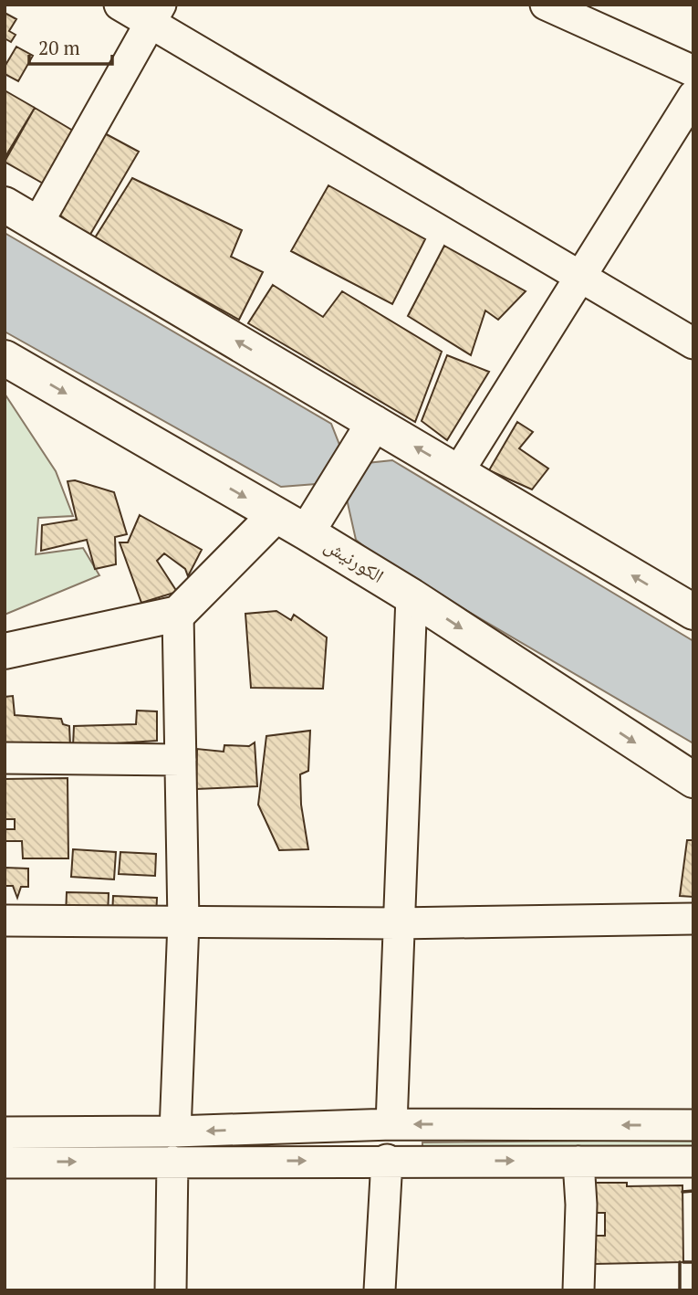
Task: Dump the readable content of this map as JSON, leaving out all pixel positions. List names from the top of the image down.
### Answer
{
  "streets": {
    "main road": ["الكورنيش"]
  },
  "scale_bar": "20 m"
}
